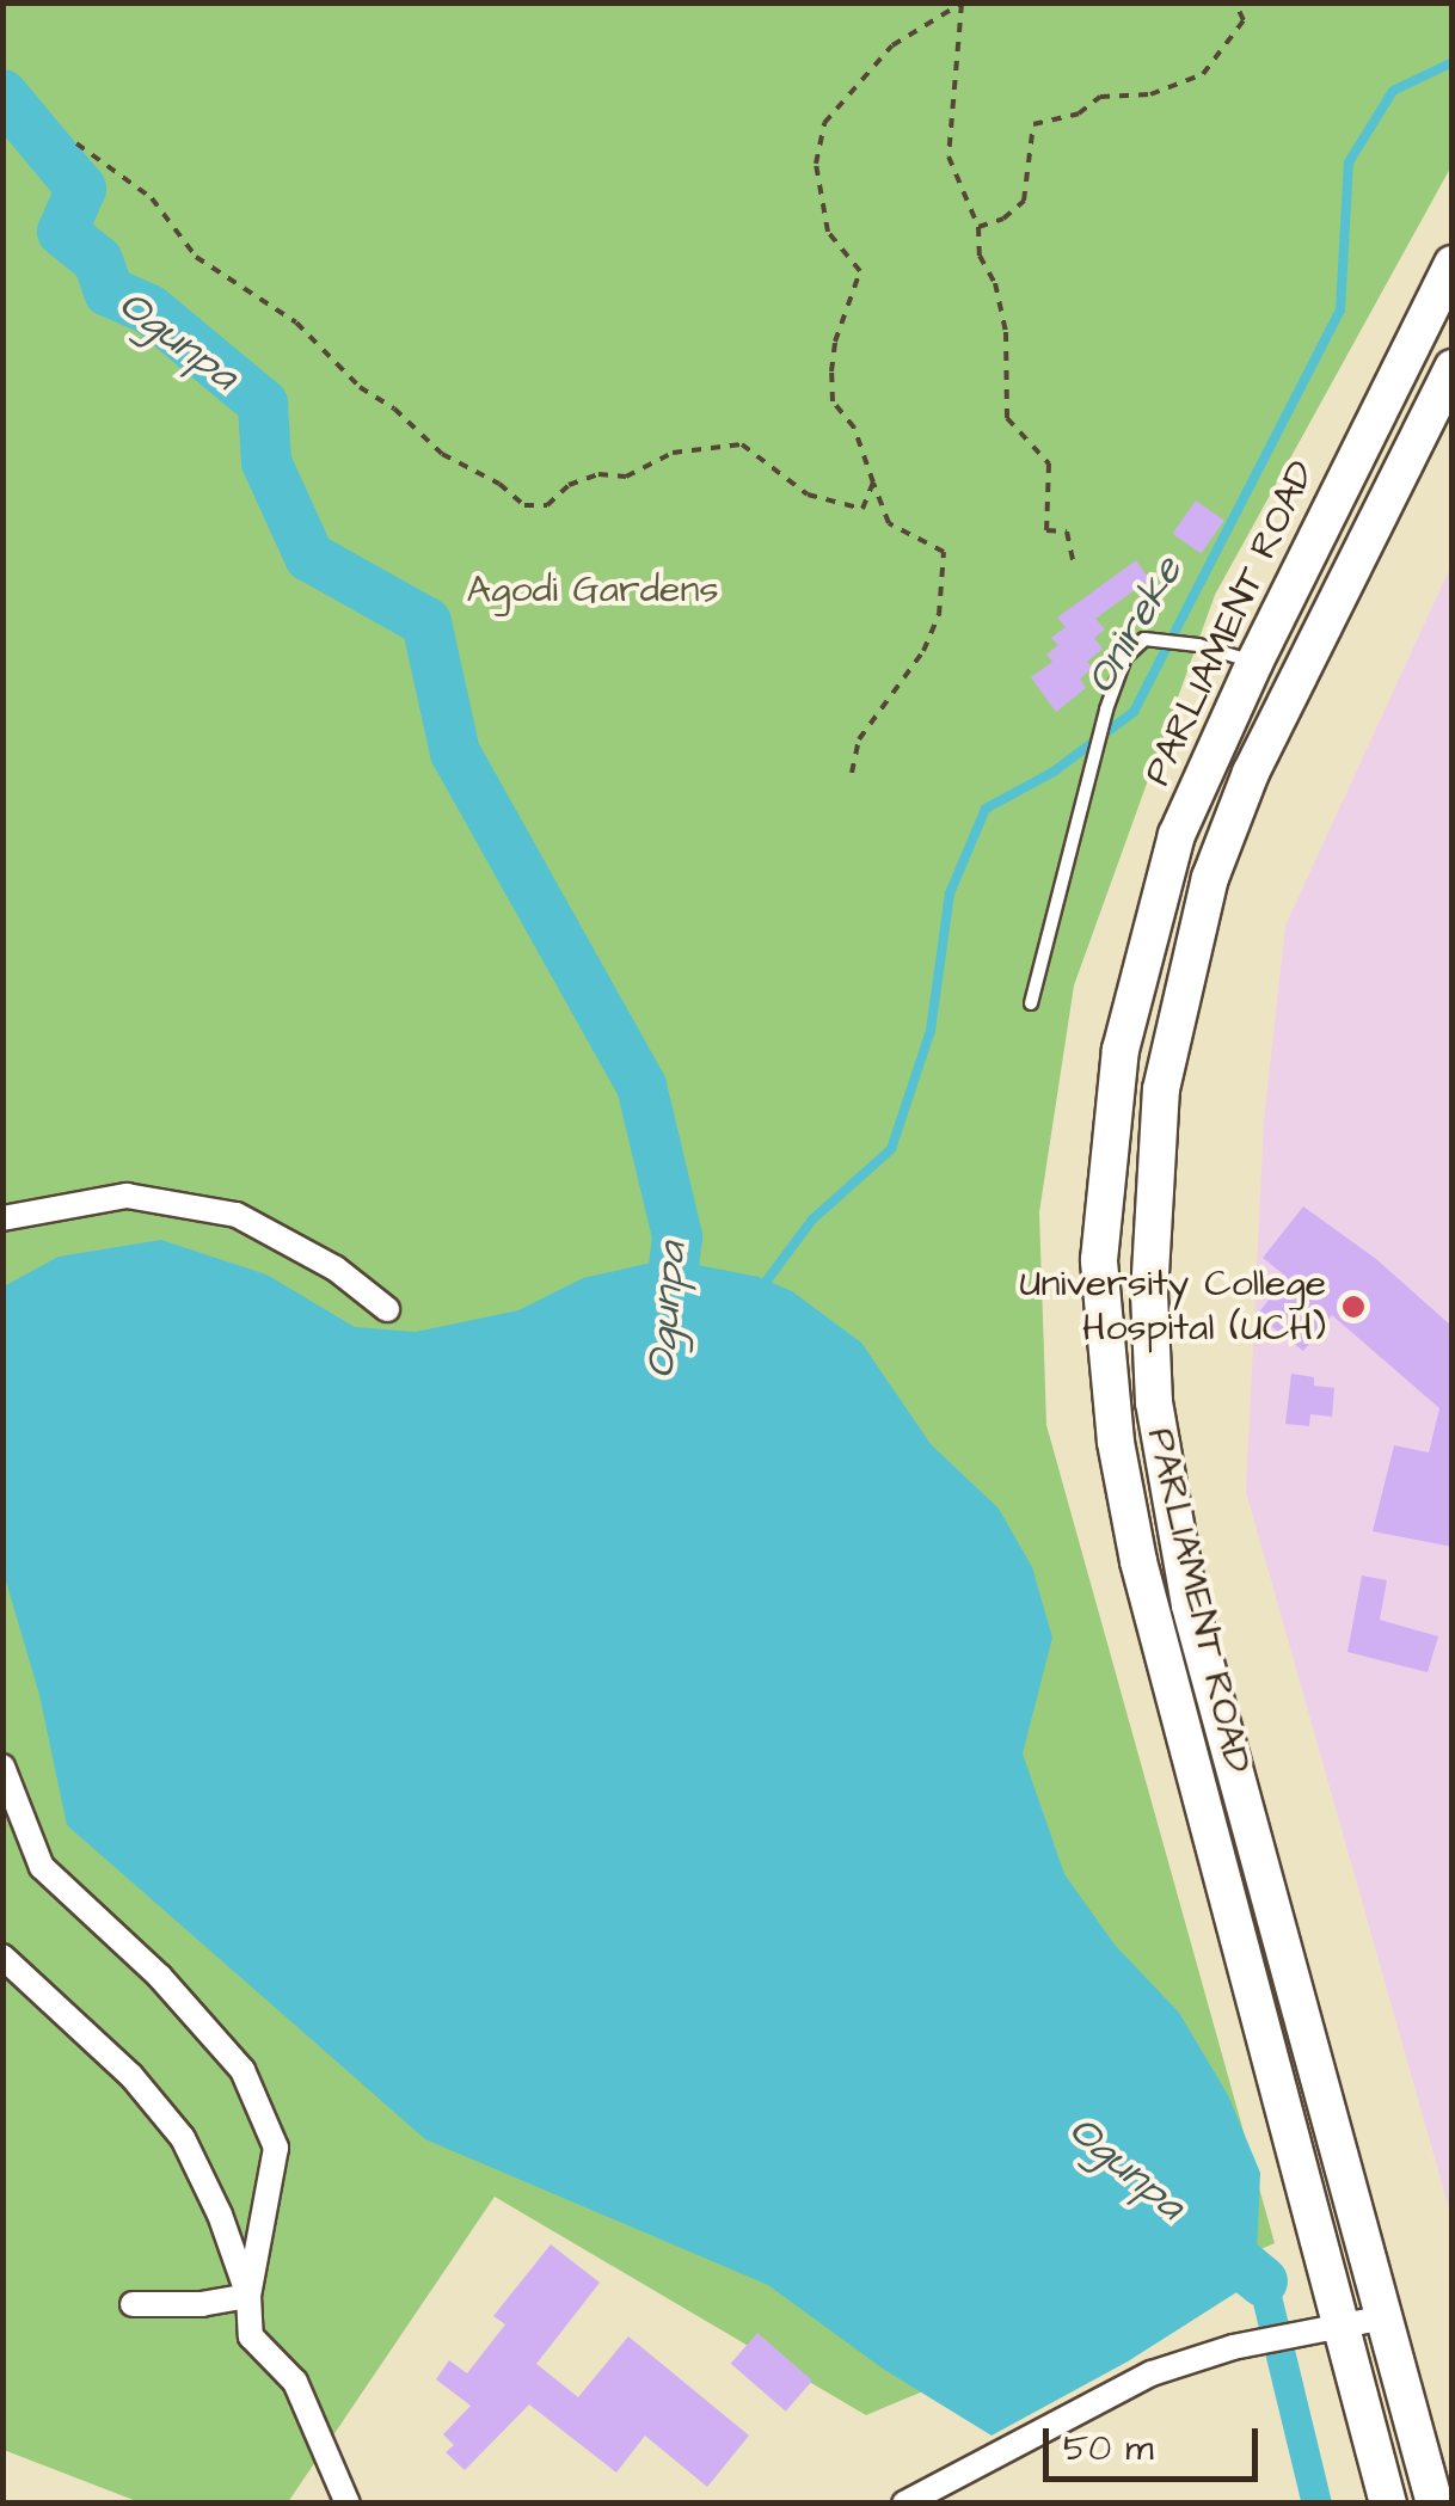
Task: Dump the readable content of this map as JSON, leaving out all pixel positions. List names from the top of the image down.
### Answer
{
  "streets": {
    "main road": ["PARLIAMENT ROAD"]
  },
  "water": ["Ogunpa", "Onireke"],
  "parks": ["Agodi Gardens"],
  "places": ["University College Hospital (UCH)"],
  "scale_bar": "50 m"
}
